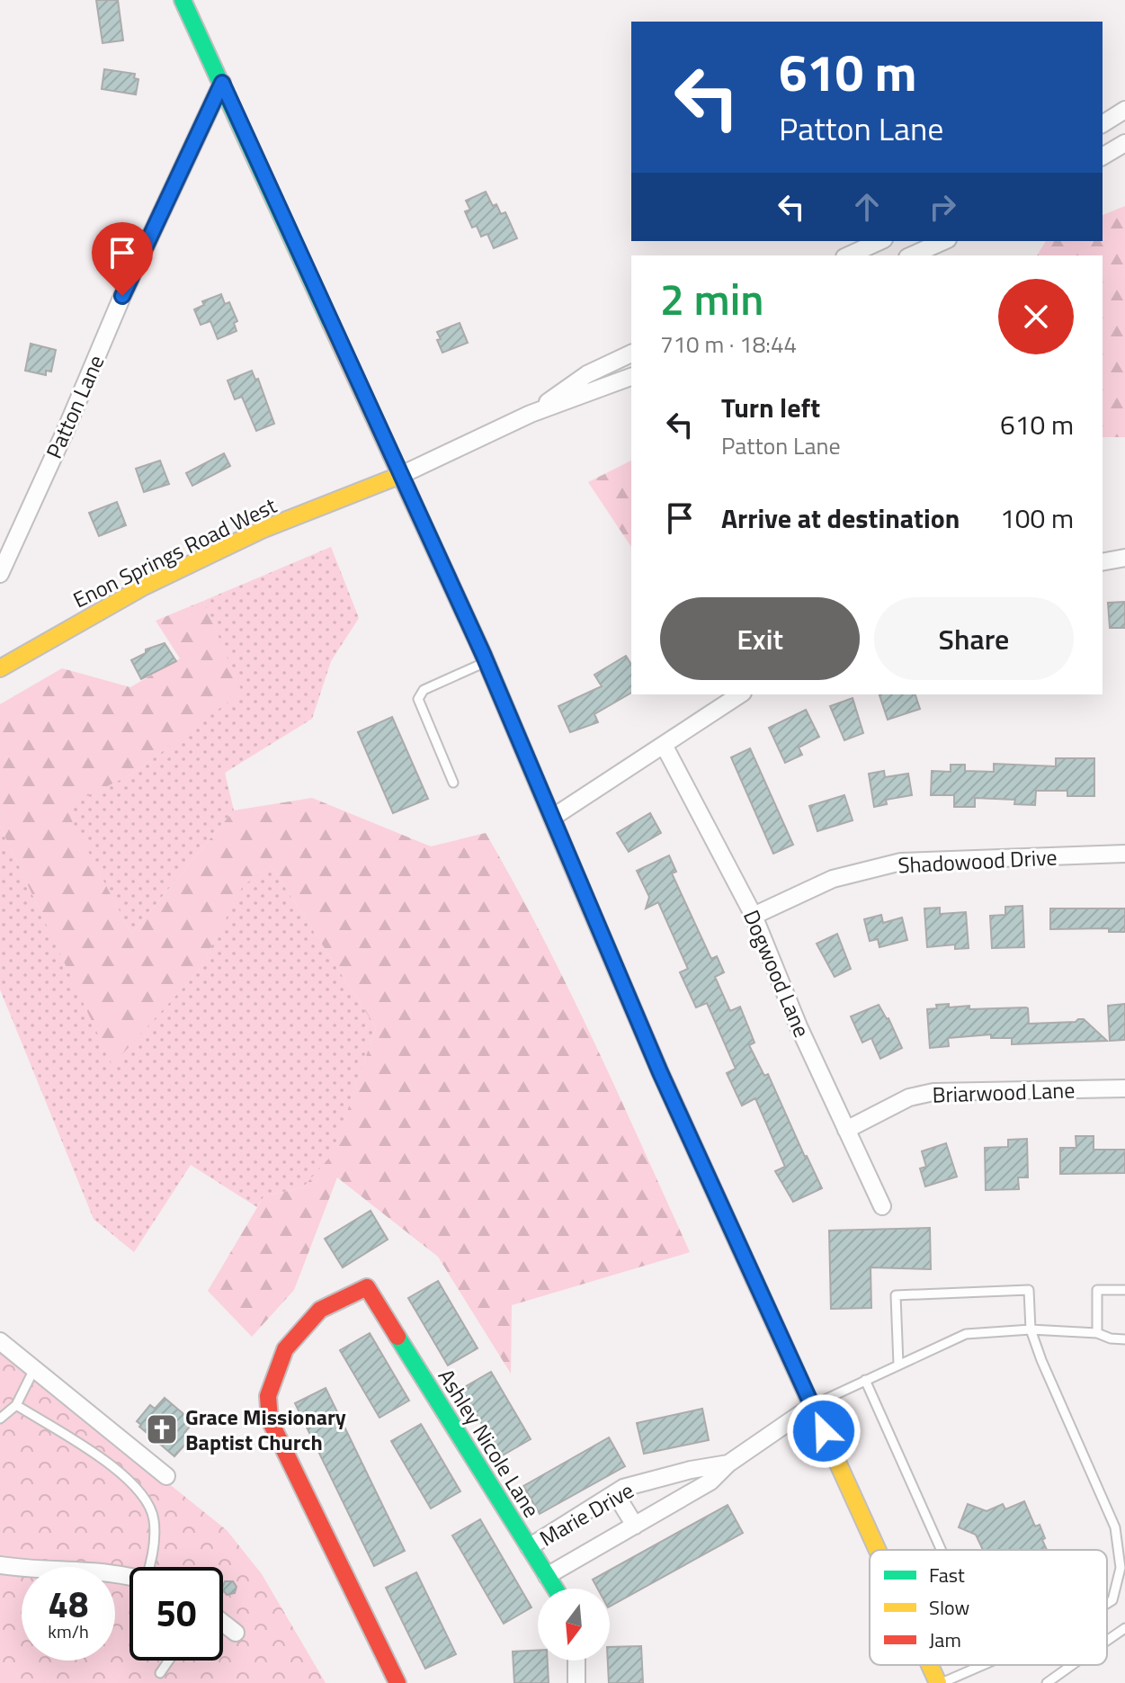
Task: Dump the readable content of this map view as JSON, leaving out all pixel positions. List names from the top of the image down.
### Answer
{
  "streets": {
    "main road": ["Enon Springs Road West", "Ashley Nicole Lane"],
    "street": [
      "Patton Lane",
      "Shadowood Drive",
      "Dogwood Lane",
      "Briarwood Lane",
      "Marie Drive"
    ]
  },
  "crossings": [
    ["Shadowood Drive", "Dogwood Lane"],
    ["Dogwood Lane", "Briarwood Lane"],
    ["Ashley Nicole Lane", "Marie Drive"]
  ],
  "places": {
    "church": ["Grace Missionary Baptist Church"]
  },
  "legend": ["Fast", "Slow", "Jam"],
  "north": "bottom",
  "page": {
    "turn": ["610 m", "Patton Lane"],
    "heading": ["2 min", "710 m · 18:44"],
    "list": [
      {
        "name": "Turn left",
        "note": "Patton Lane",
        "value": "610 m"
      },
      {
        "name": "Arrive at destination",
        "value": "100 m"
      }
    ],
    "buttons": ["Exit", "Share"],
    "speed": "48 km/h",
    "limit": "50"
  }
}
